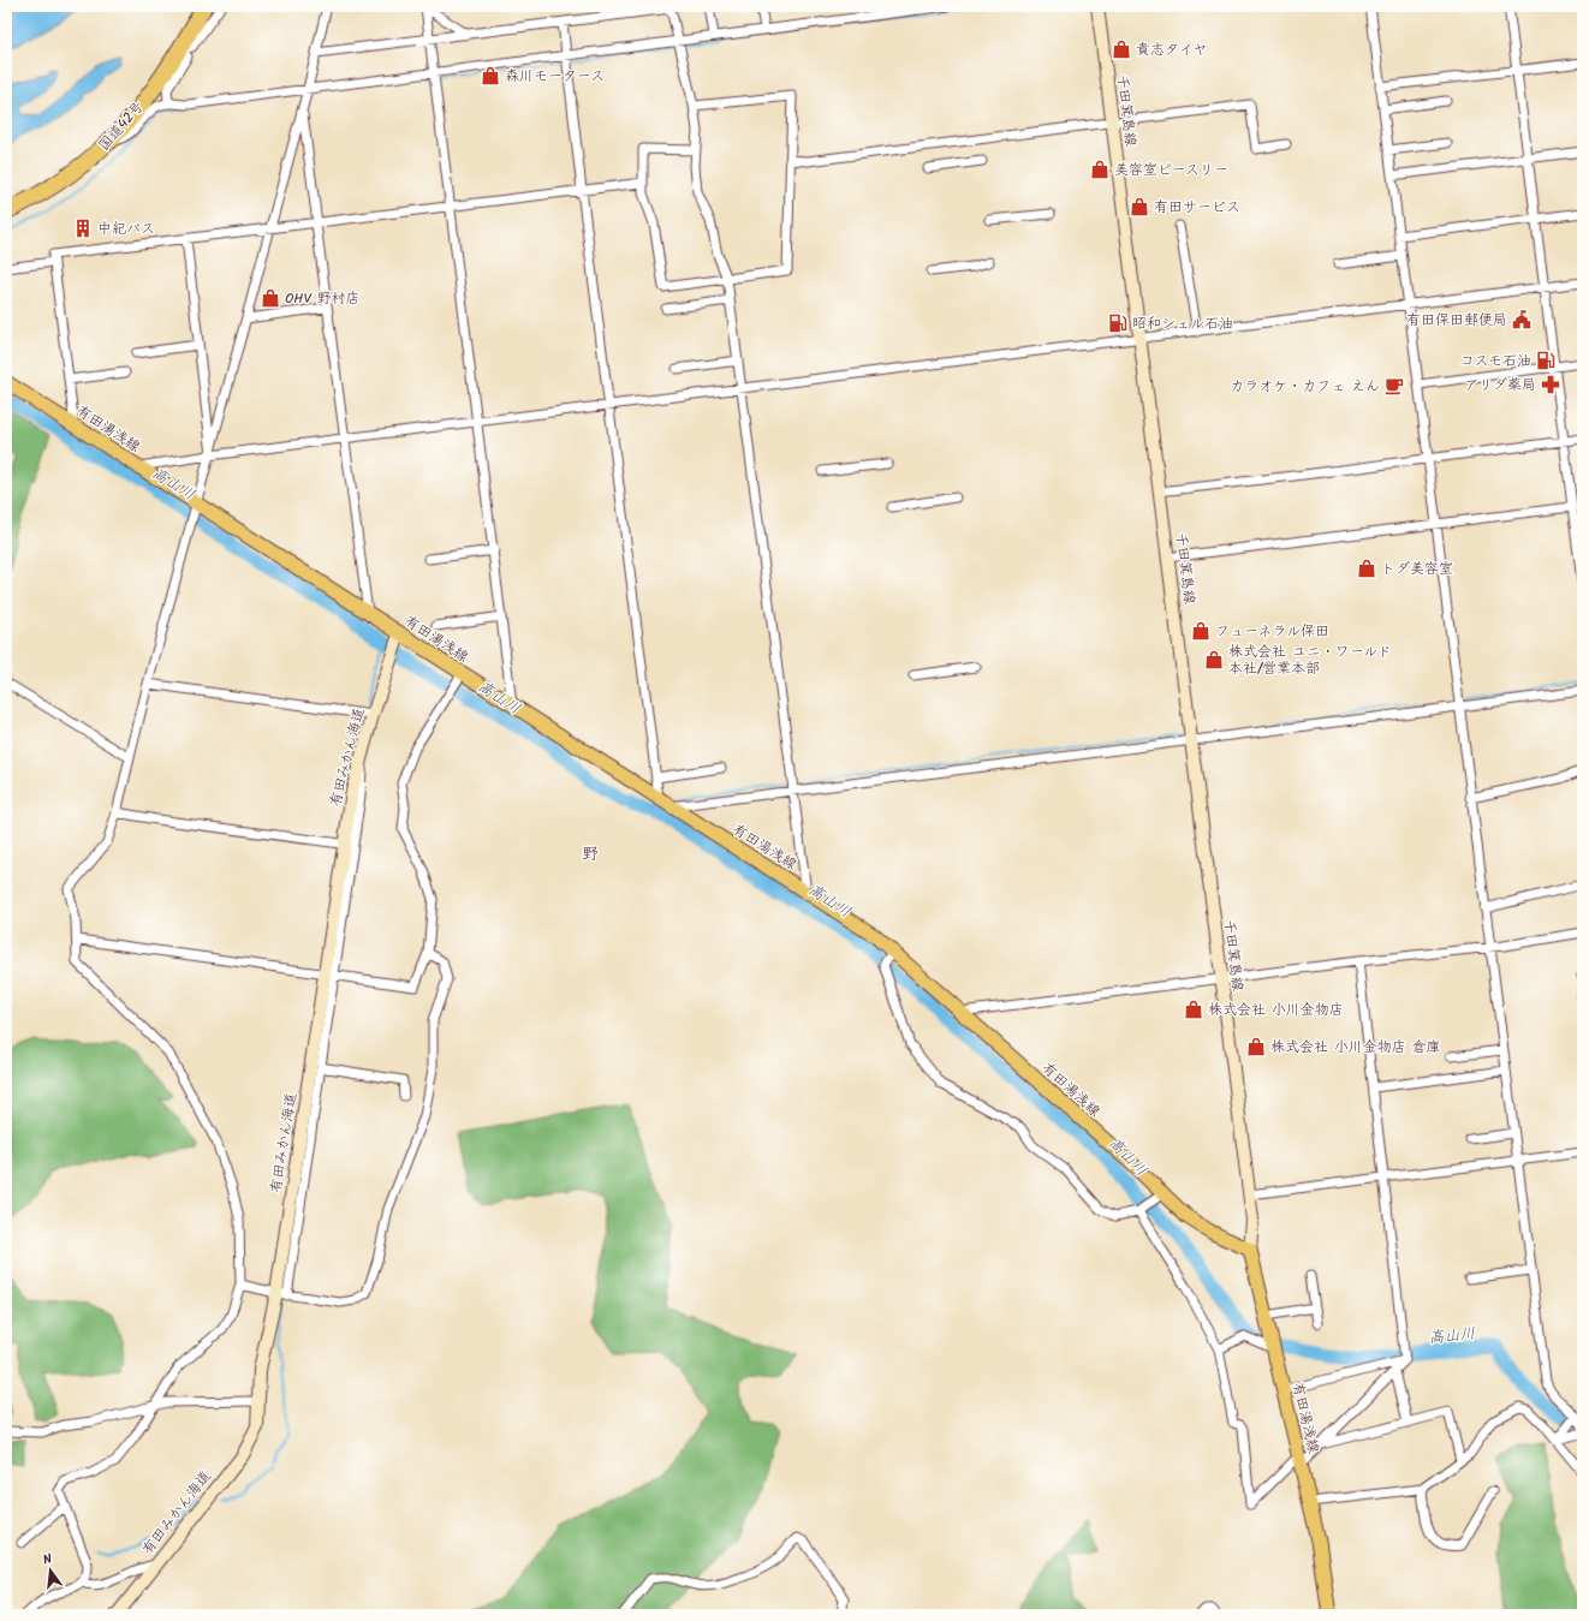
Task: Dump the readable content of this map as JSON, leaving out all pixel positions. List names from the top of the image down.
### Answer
{
  "streets": {
    "highway": ["国道42号"],
    "main road": ["千田箕島線", "有田湯浅線", "有田みかん海道"]
  },
  "crossings": [
    ["千田箕島線", "有田湯浅線"],
    ["有田湯浅線", "有田みかん海道"]
  ],
  "districts": ["野"],
  "water": ["高山川"],
  "places": {
    "shop": [
      "貴志タイヤ",
      "森川モータース",
      "美容室ピースリー",
      "有田サービス",
      "OHV 野村店",
      "トダ美容室",
      "フューネラル保田",
      "株式会社 ユニ・ワールド 本社/営業本部",
      "株式会社 小川金物店",
      "株式会社 小川金物店 倉庫"
    ],
    "building": ["中紀バス"],
    "public building": ["有田保田郵便局"],
    "fuel station": ["昭和シェル石油", "コスモ石油"],
    "pharmacy": ["アリダ薬局"],
    "cafe": ["カラオケ・カフェ えん"]
  },
  "north": "top"
}
